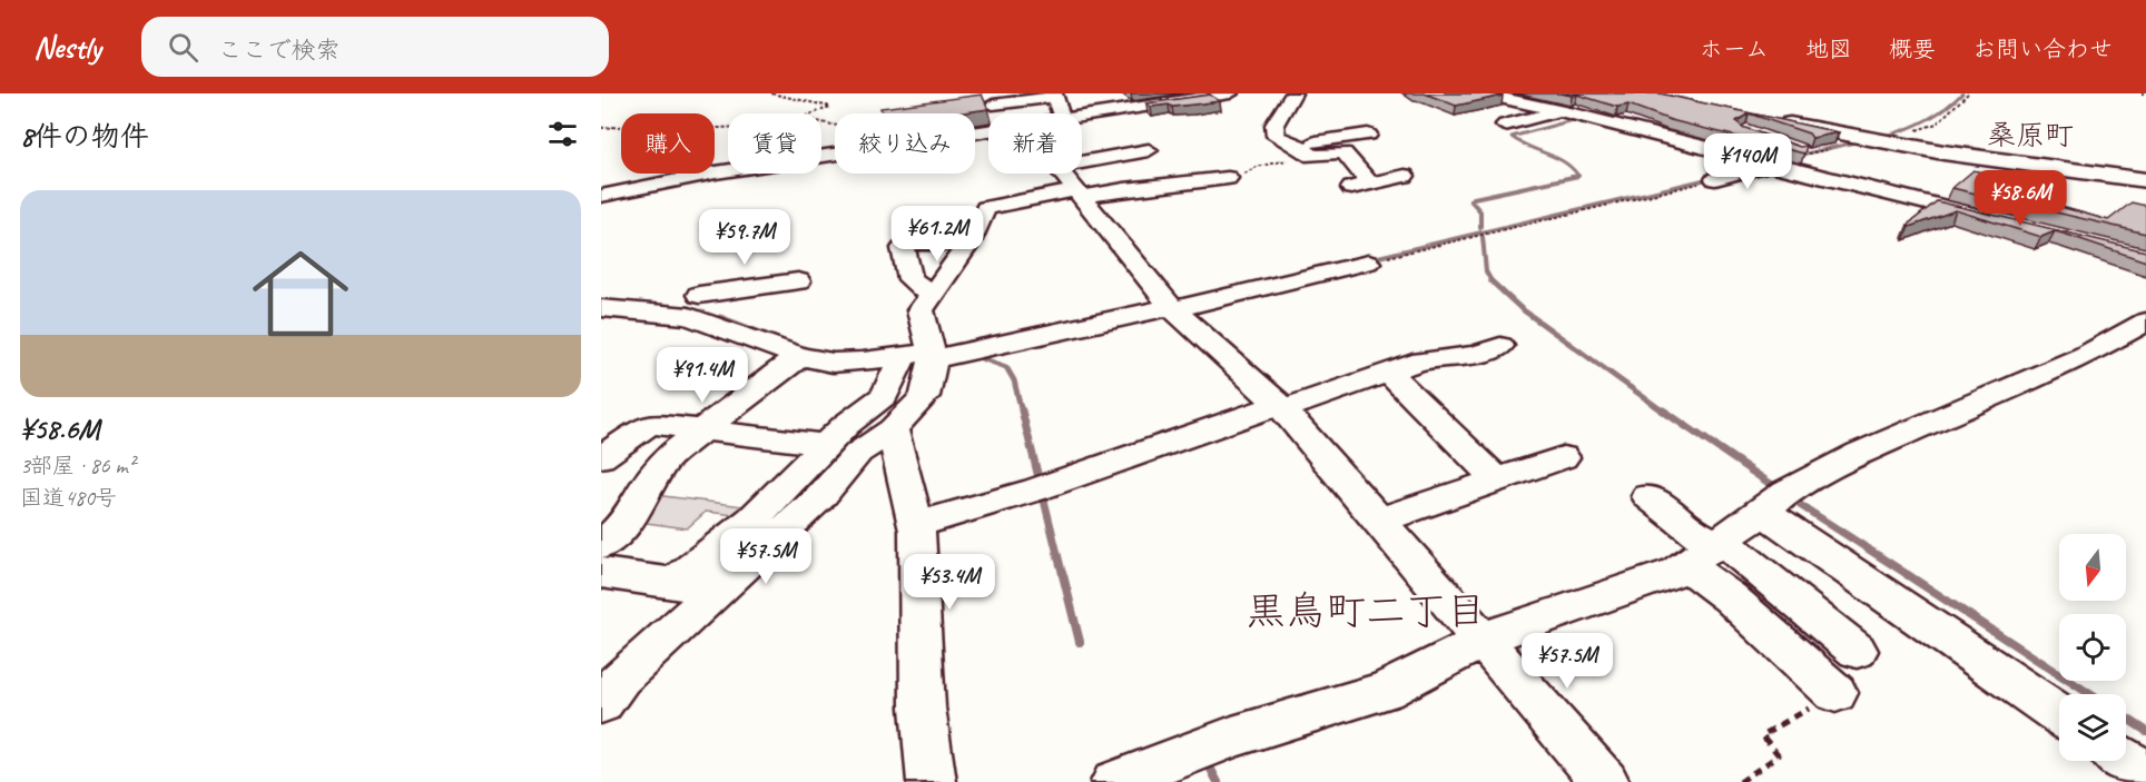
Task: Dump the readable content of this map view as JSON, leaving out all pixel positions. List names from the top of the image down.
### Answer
{
  "districts": ["桑原町", "黒鳥町二丁目"],
  "north": "bottom",
  "page": {
    "header": "Nestly",
    "search": "ここで検索",
    "nav": [
      "ホーム",
      "地図",
      "概要",
      "お問い合わせ"
    ],
    "heading": "8件の物件",
    "chip": [
      "購入",
      "賃貸",
      "絞り込み",
      "新着"
    ],
    "price": [
      "¥140M",
      "¥58.6M",
      "¥61.2M",
      "¥59.7M",
      "¥91.4M",
      "¥57.5M",
      "¥53.4M",
      "¥57.5M"
    ],
    "list": [
      {
        "name": "¥58.6M",
        "note": "3部屋 · 86 m² · 国道480号"
      }
    ]
  }
}
